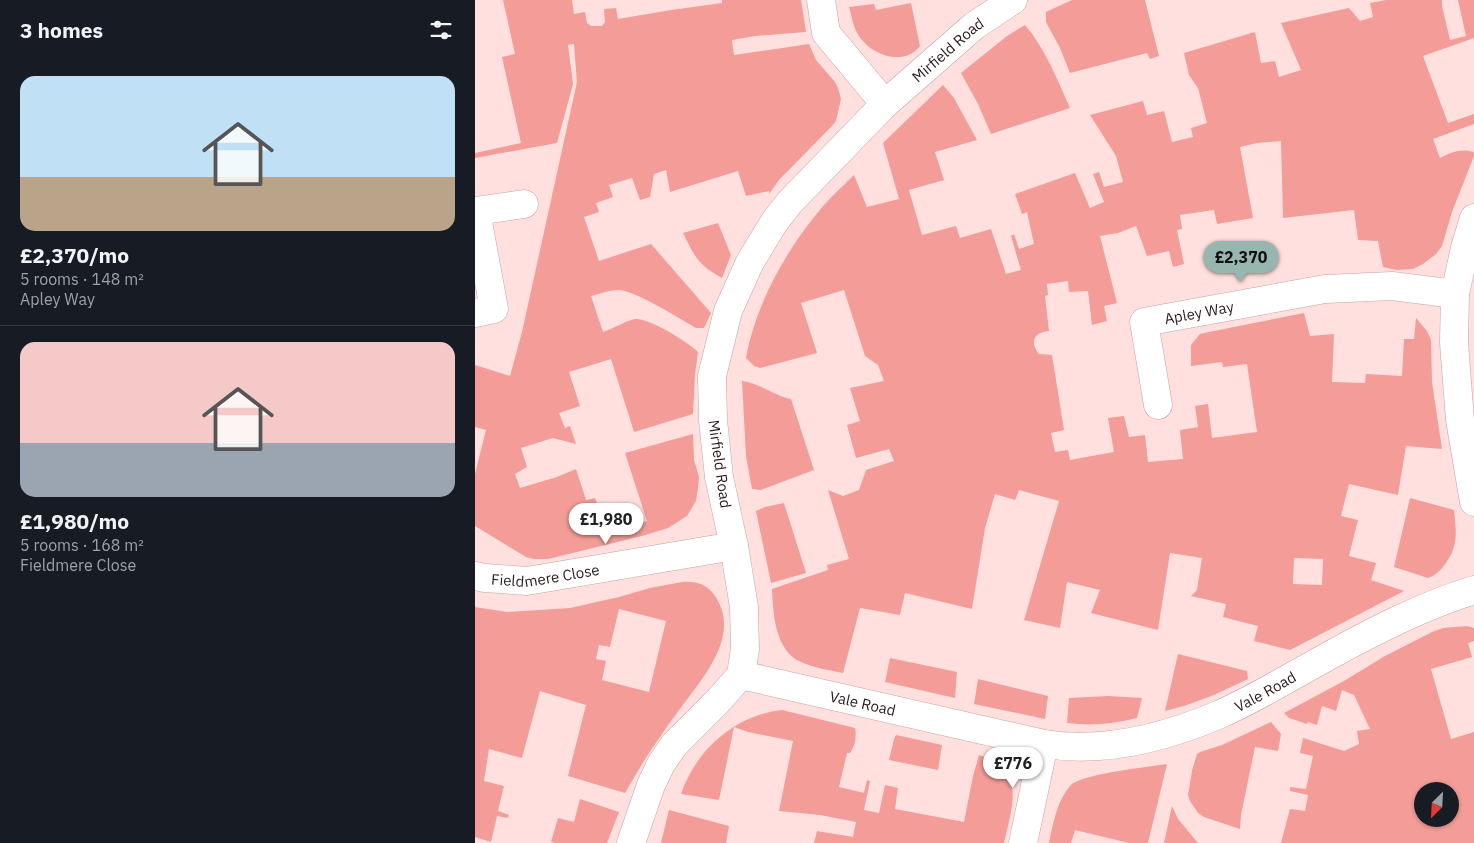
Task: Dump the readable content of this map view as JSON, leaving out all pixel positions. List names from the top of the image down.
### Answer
{
  "streets": {
    "street": [
      "Mirfield Road",
      "Apley Way",
      "Fieldmere Close",
      "Vale Road"
    ]
  },
  "crossings": [
    ["Mirfield Road", "Fieldmere Close"],
    ["Mirfield Road", "Vale Road"]
  ],
  "north": "bottom left",
  "page": {
    "heading": "3 homes",
    "list": [
      {
        "name": "£2,370/mo",
        "note": "5 rooms · 148 m² · Apley Way"
      },
      {
        "name": "£1,980/mo",
        "note": "5 rooms · 168 m² · Fieldmere Close"
      }
    ],
    "price": ["£2,370", "£1,980", "£776"]
  }
}
